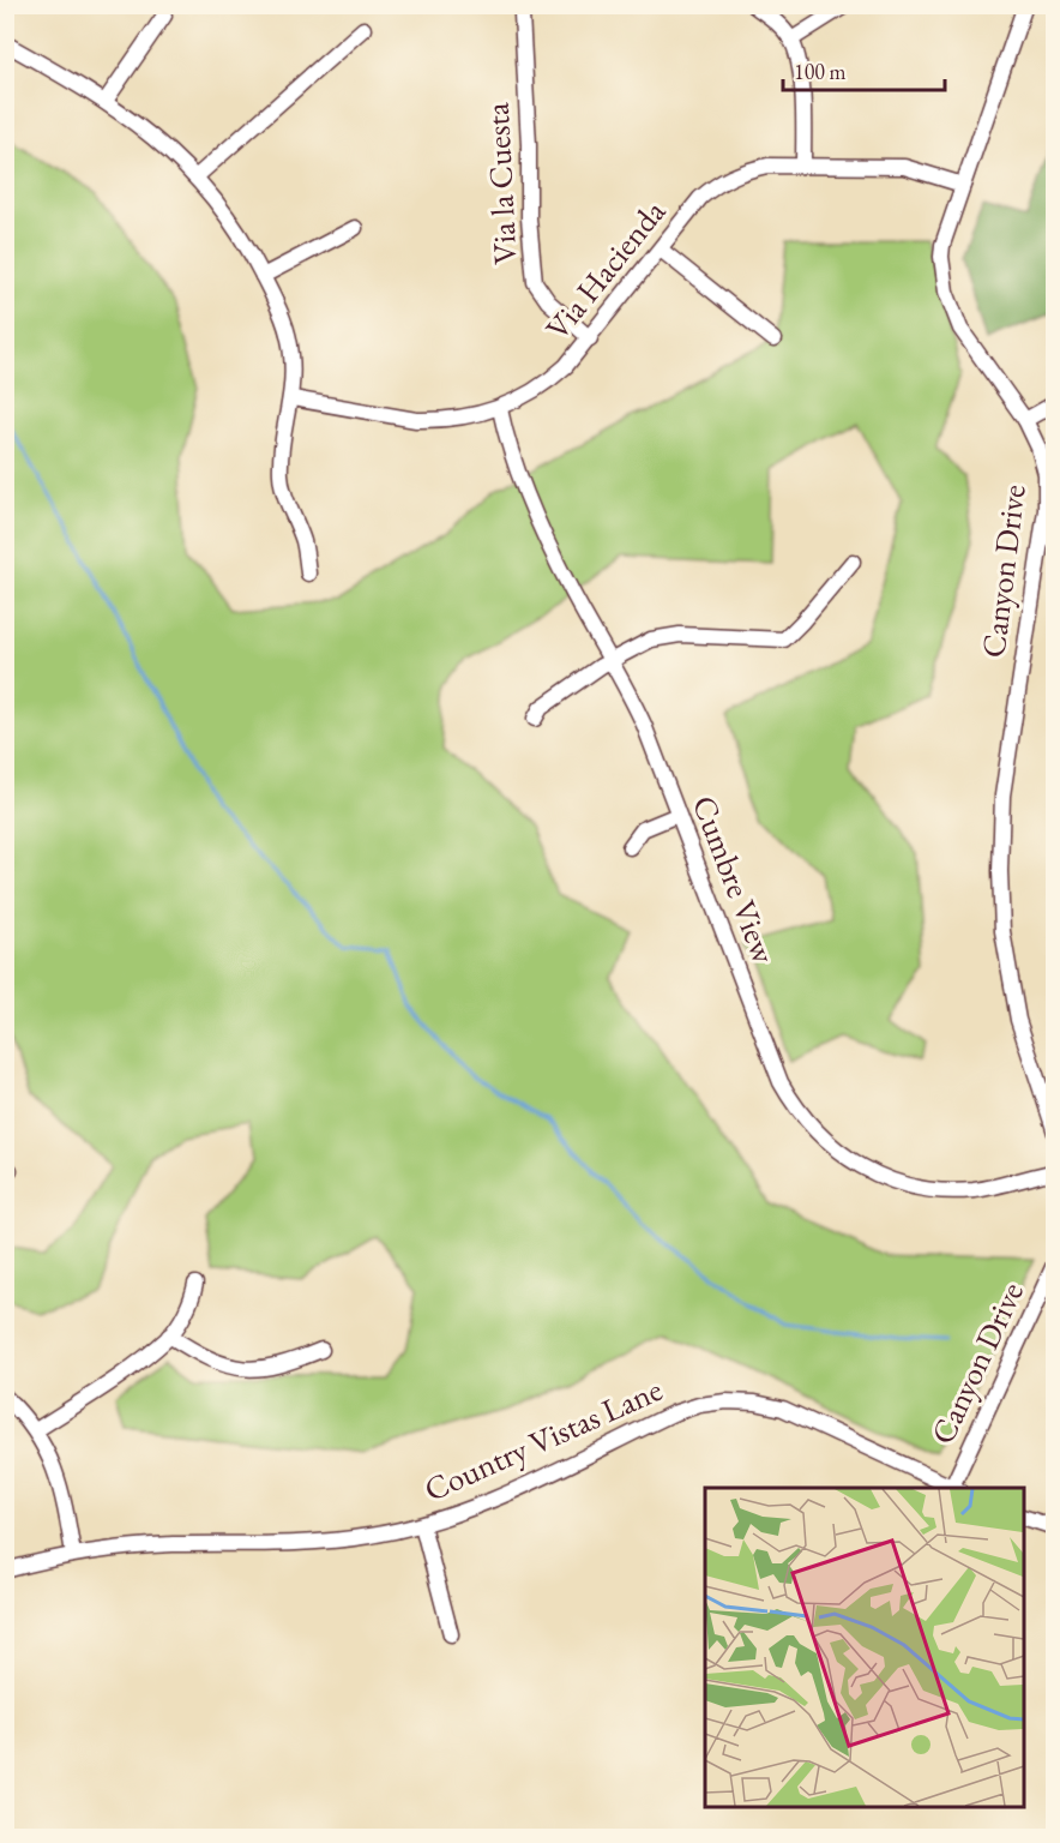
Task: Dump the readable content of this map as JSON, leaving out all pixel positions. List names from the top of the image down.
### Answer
{
  "streets": {
    "street": [
      "Via la Cuesta",
      "Via Hacienda",
      "Canyon Drive",
      "Cumbre View",
      "Country Vistas Lane"
    ]
  },
  "crossings": [
    ["Via la Cuesta", "Via Hacienda"],
    ["Via Hacienda", "Canyon Drive"],
    ["Via Hacienda", "Cumbre View"]
  ],
  "scale_bar": "100 m"
}
